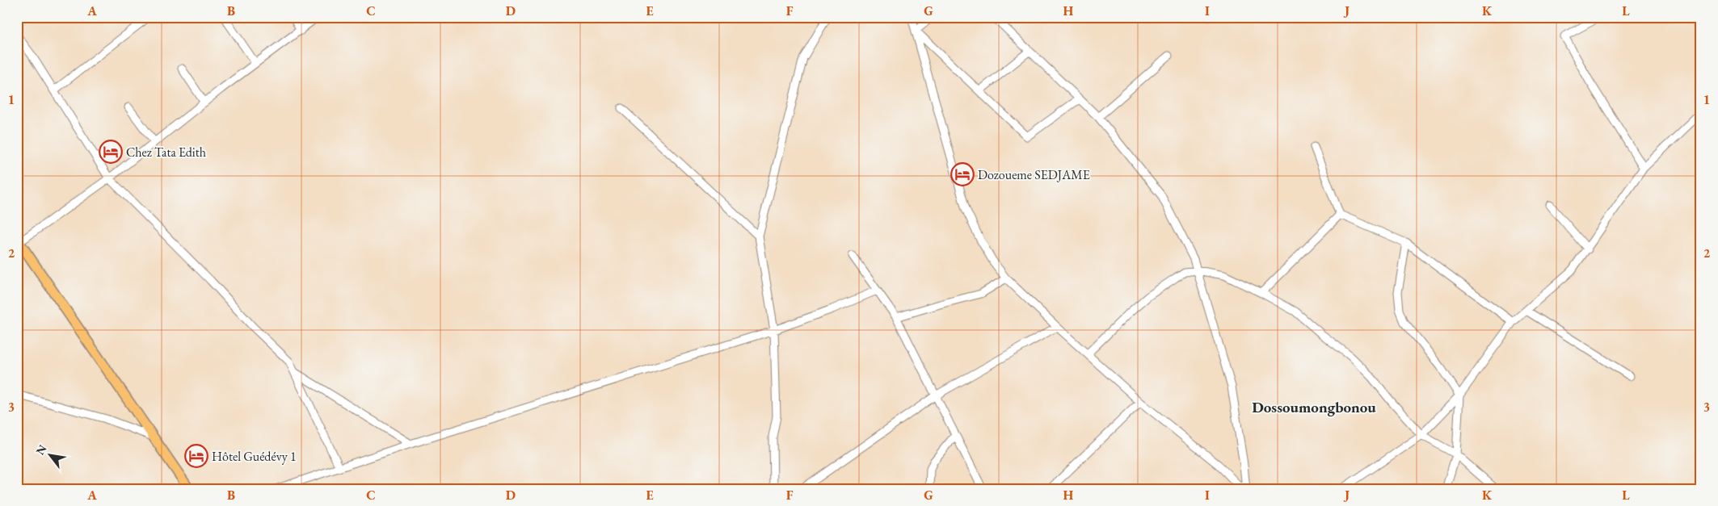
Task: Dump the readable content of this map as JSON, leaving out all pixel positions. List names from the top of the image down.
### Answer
{
  "districts": ["Dossoumongbonou"],
  "places": {
    "hotel": ["Chez Tata Edith", "Dozoueme SEDJAME", "Hôtel Guédévy 1"]
  },
  "north": "top left",
  "grid": {
    "columns": [
      "A",
      "B",
      "C",
      "D",
      "E",
      "F",
      "G",
      "H",
      "I",
      "J",
      "K",
      "L"
    ],
    "rows": ["1", "2", "3"]
  }
}
